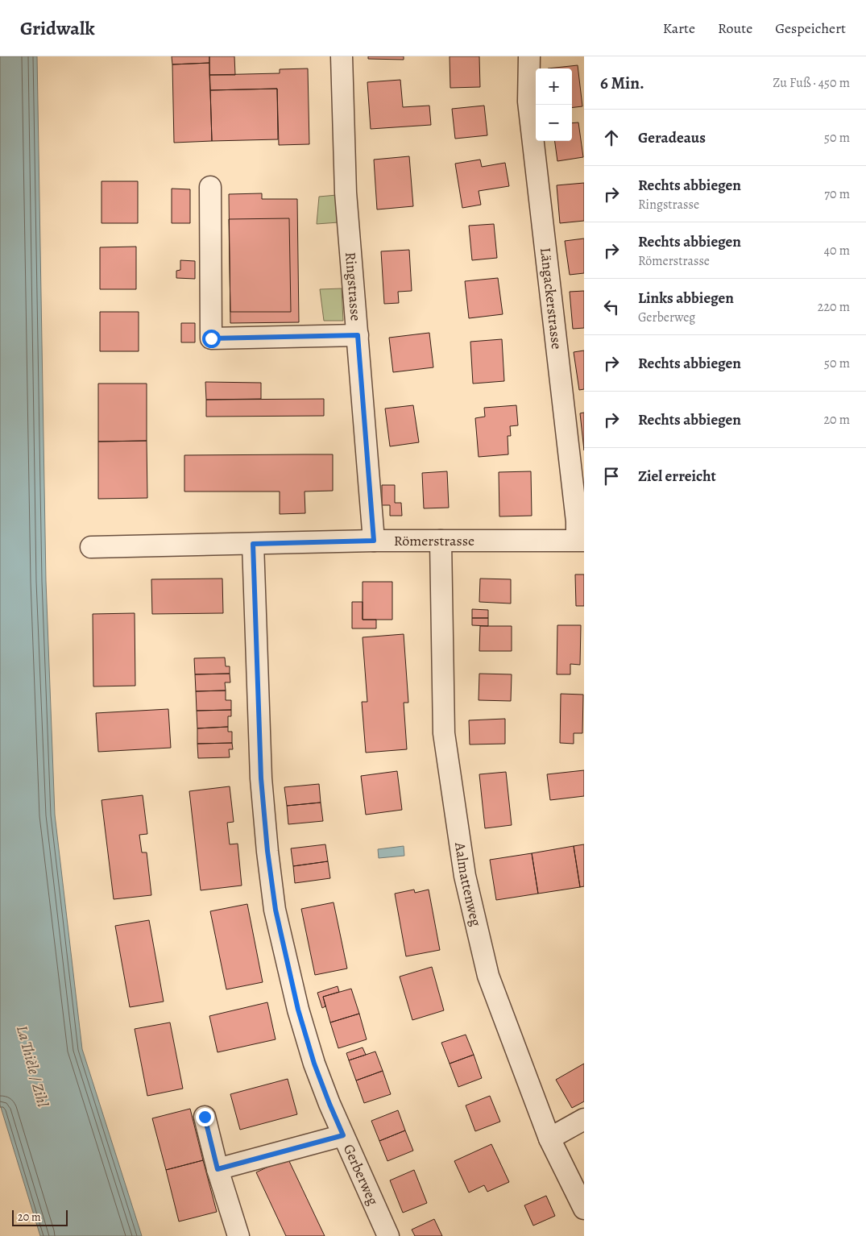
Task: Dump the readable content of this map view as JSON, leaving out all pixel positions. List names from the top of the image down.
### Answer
{
  "streets": {
    "street": [
      "Ringstrasse",
      "Längackerstrasse",
      "Römerstrasse",
      "Aalmattenweg",
      "Gerberweg"
    ]
  },
  "crossings": [
    ["Ringstrasse", "Römerstrasse"],
    ["Längackerstrasse", "Römerstrasse"],
    ["Römerstrasse", "Aalmattenweg"],
    ["Römerstrasse", "Gerberweg"]
  ],
  "water": ["La Thièle / Zihl"],
  "scale_bar": "20 m",
  "page": {
    "header": "Gridwalk",
    "nav": ["Karte", "Route", "Gespeichert"],
    "heading": ["6 Min.", "Zu Fuß · 450 m"],
    "map_buttons": ["+", "−"],
    "list": [
      ["Geradeaus", "50 m"],
      ["Rechts abbiegen", "Ringstrasse", "70 m"],
      ["Rechts abbiegen", "Römerstrasse", "40 m"],
      ["Links abbiegen", "Gerberweg", "220 m"],
      ["Rechts abbiegen", "50 m"],
      ["Rechts abbiegen", "20 m"],
      "Ziel erreicht"
    ],
    "scale": "20 m"
  }
}
